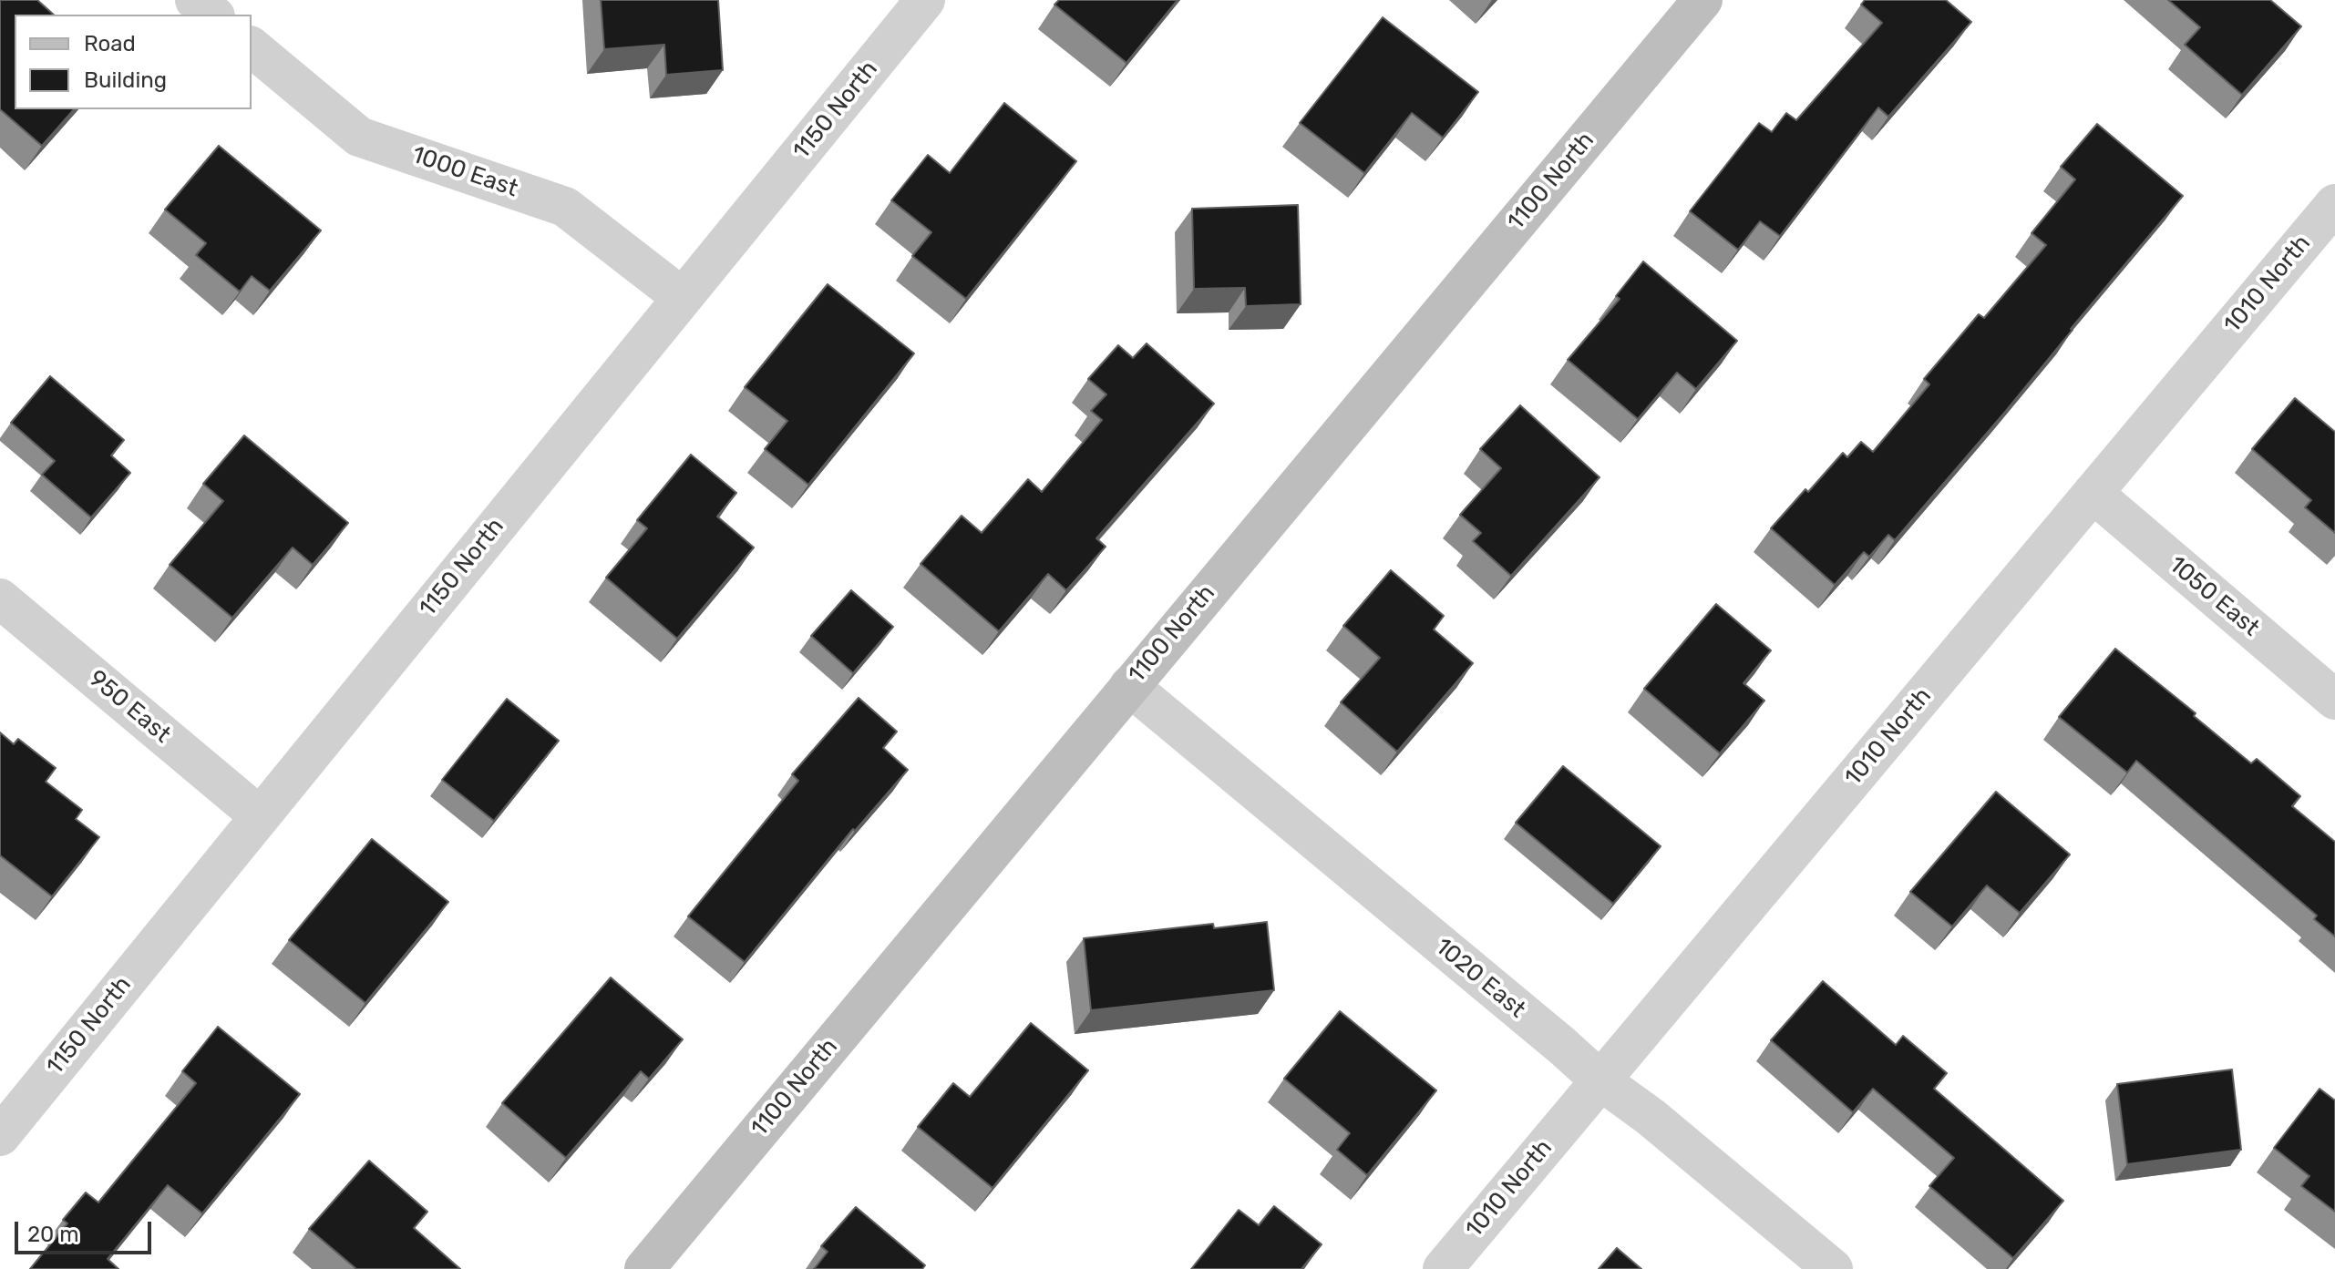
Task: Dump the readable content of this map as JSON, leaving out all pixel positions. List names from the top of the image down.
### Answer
{
  "streets": {
    "street": [
      "1150 North",
      "1000 East",
      "1100 North",
      "1010 North",
      "1050 East",
      "950 East",
      "1020 East"
    ]
  },
  "crossings": [
    ["1150 North", "1000 East"],
    ["1150 North", "950 East"],
    ["1100 North", "1020 East"],
    ["1010 North", "1050 East"],
    ["1010 North", "1020 East"]
  ],
  "legend": ["Road", "Building"],
  "scale_bar": "20 m"
}
